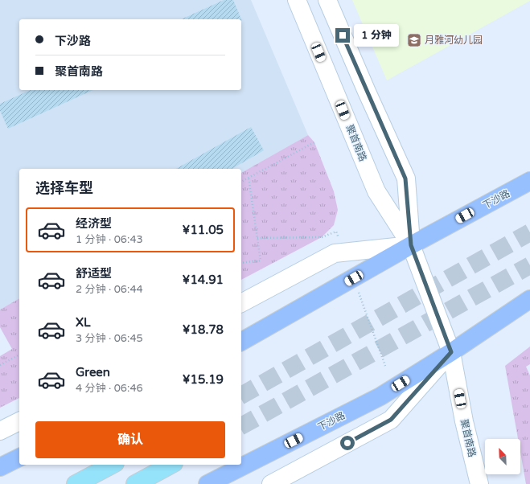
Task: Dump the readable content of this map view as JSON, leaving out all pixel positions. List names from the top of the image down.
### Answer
{
  "streets": {
    "main road": ["下沙路"],
    "street": ["聚首南路"]
  },
  "crossings": [
    ["聚首南路", "下沙路"]
  ],
  "places": {
    "school or university": ["月雅河幼儿园"]
  },
  "north": "top left",
  "page": {
    "banner": ["下沙路", "聚首南路"],
    "bubble": "1 分钟",
    "heading": "选择车型",
    "list": [
      {
        "name": "经济型",
        "note": "1 分钟 · 06:43",
        "value": "¥11.05"
      },
      {
        "name": "舒适型",
        "note": "2 分钟 · 06:44",
        "value": "¥14.91"
      },
      {
        "name": "XL",
        "note": "3 分钟 · 06:45",
        "value": "¥18.78"
      },
      {
        "name": "Green",
        "note": "4 分钟 · 06:46",
        "value": "¥15.19"
      }
    ],
    "buttons": "确认"
  }
}
